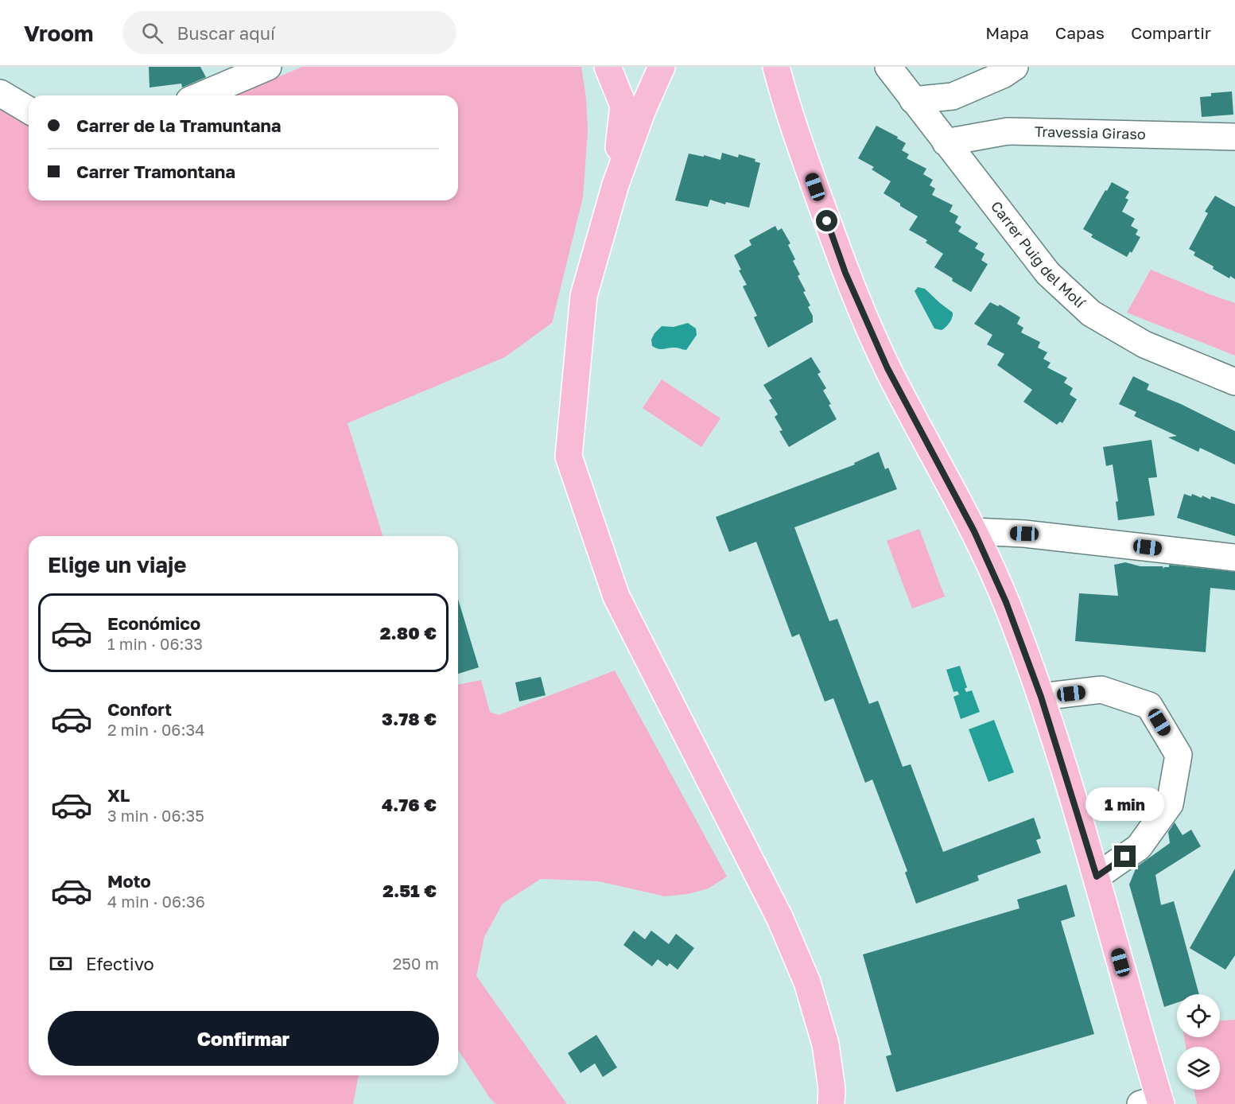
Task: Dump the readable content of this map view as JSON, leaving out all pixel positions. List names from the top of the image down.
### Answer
{
  "streets": {
    "street": ["Travessia Giraso", "Carrer Puig del Molí"]
  },
  "crossings": [
    ["Travessia Giraso", "Carrer Puig del Molí"]
  ],
  "page": {
    "header": "Vroom",
    "search": "Buscar aquí",
    "nav": ["Mapa", "Capas", "Compartir"],
    "banner": ["Carrer de la Tramuntana", "Carrer Tramontana"],
    "heading": "Elige un viaje",
    "list": [
      {
        "name": "Económico",
        "note": "1 min · 06:33",
        "value": "2.80 €"
      },
      {
        "name": "Confort",
        "note": "2 min · 06:34",
        "value": "3.78 €"
      },
      {
        "name": "XL",
        "note": "3 min · 06:35",
        "value": "4.76 €"
      },
      {
        "name": "Moto",
        "note": "4 min · 06:36",
        "value": "2.51 €"
      }
    ],
    "bubble": "1 min",
    "pay": ["Efectivo", "250 m"],
    "buttons": "Confirmar"
  }
}
